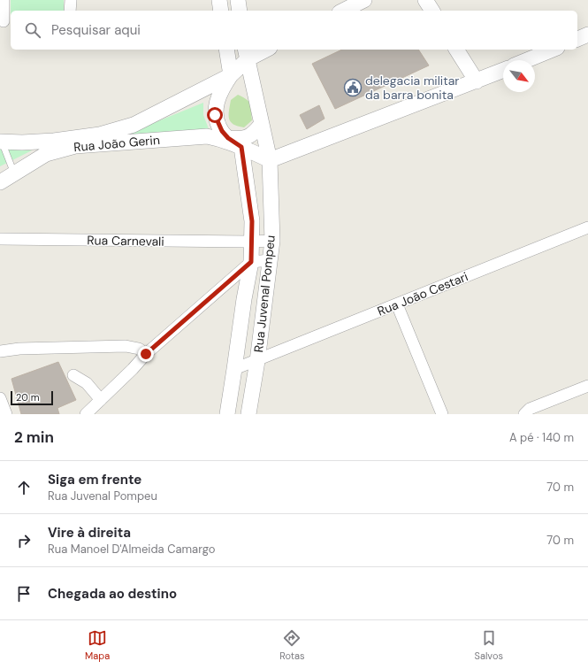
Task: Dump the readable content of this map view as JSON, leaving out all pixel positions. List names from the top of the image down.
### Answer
{
  "streets": {
    "street": [
      "Rua João Gerin",
      "Rua Carnevali",
      "Rua Juvenal Pompeu",
      "Rua João Cestari"
    ]
  },
  "crossings": [
    ["Rua João Gerin", "Rua Juvenal Pompeu"],
    ["Rua Carnevali", "Rua Juvenal Pompeu"],
    ["Rua Juvenal Pompeu", "Rua João Cestari"]
  ],
  "places": {
    "public building": ["delegacia militar da barra bonita"]
  },
  "scale_bar": "20 m",
  "north": "bottom right",
  "page": {
    "search": "Pesquisar aqui",
    "scale": "20 m",
    "heading": ["2 min", "A pé · 140 m"],
    "list": [
      ["Siga em frente", "Rua Juvenal Pompeu", "70 m"],
      ["Vire à direita", "Rua Manoel D'Almeida Camargo", "70 m"],
      "Chegada ao destino"
    ],
    "nav": ["Mapa", "Rotas", "Salvos"]
  }
}
